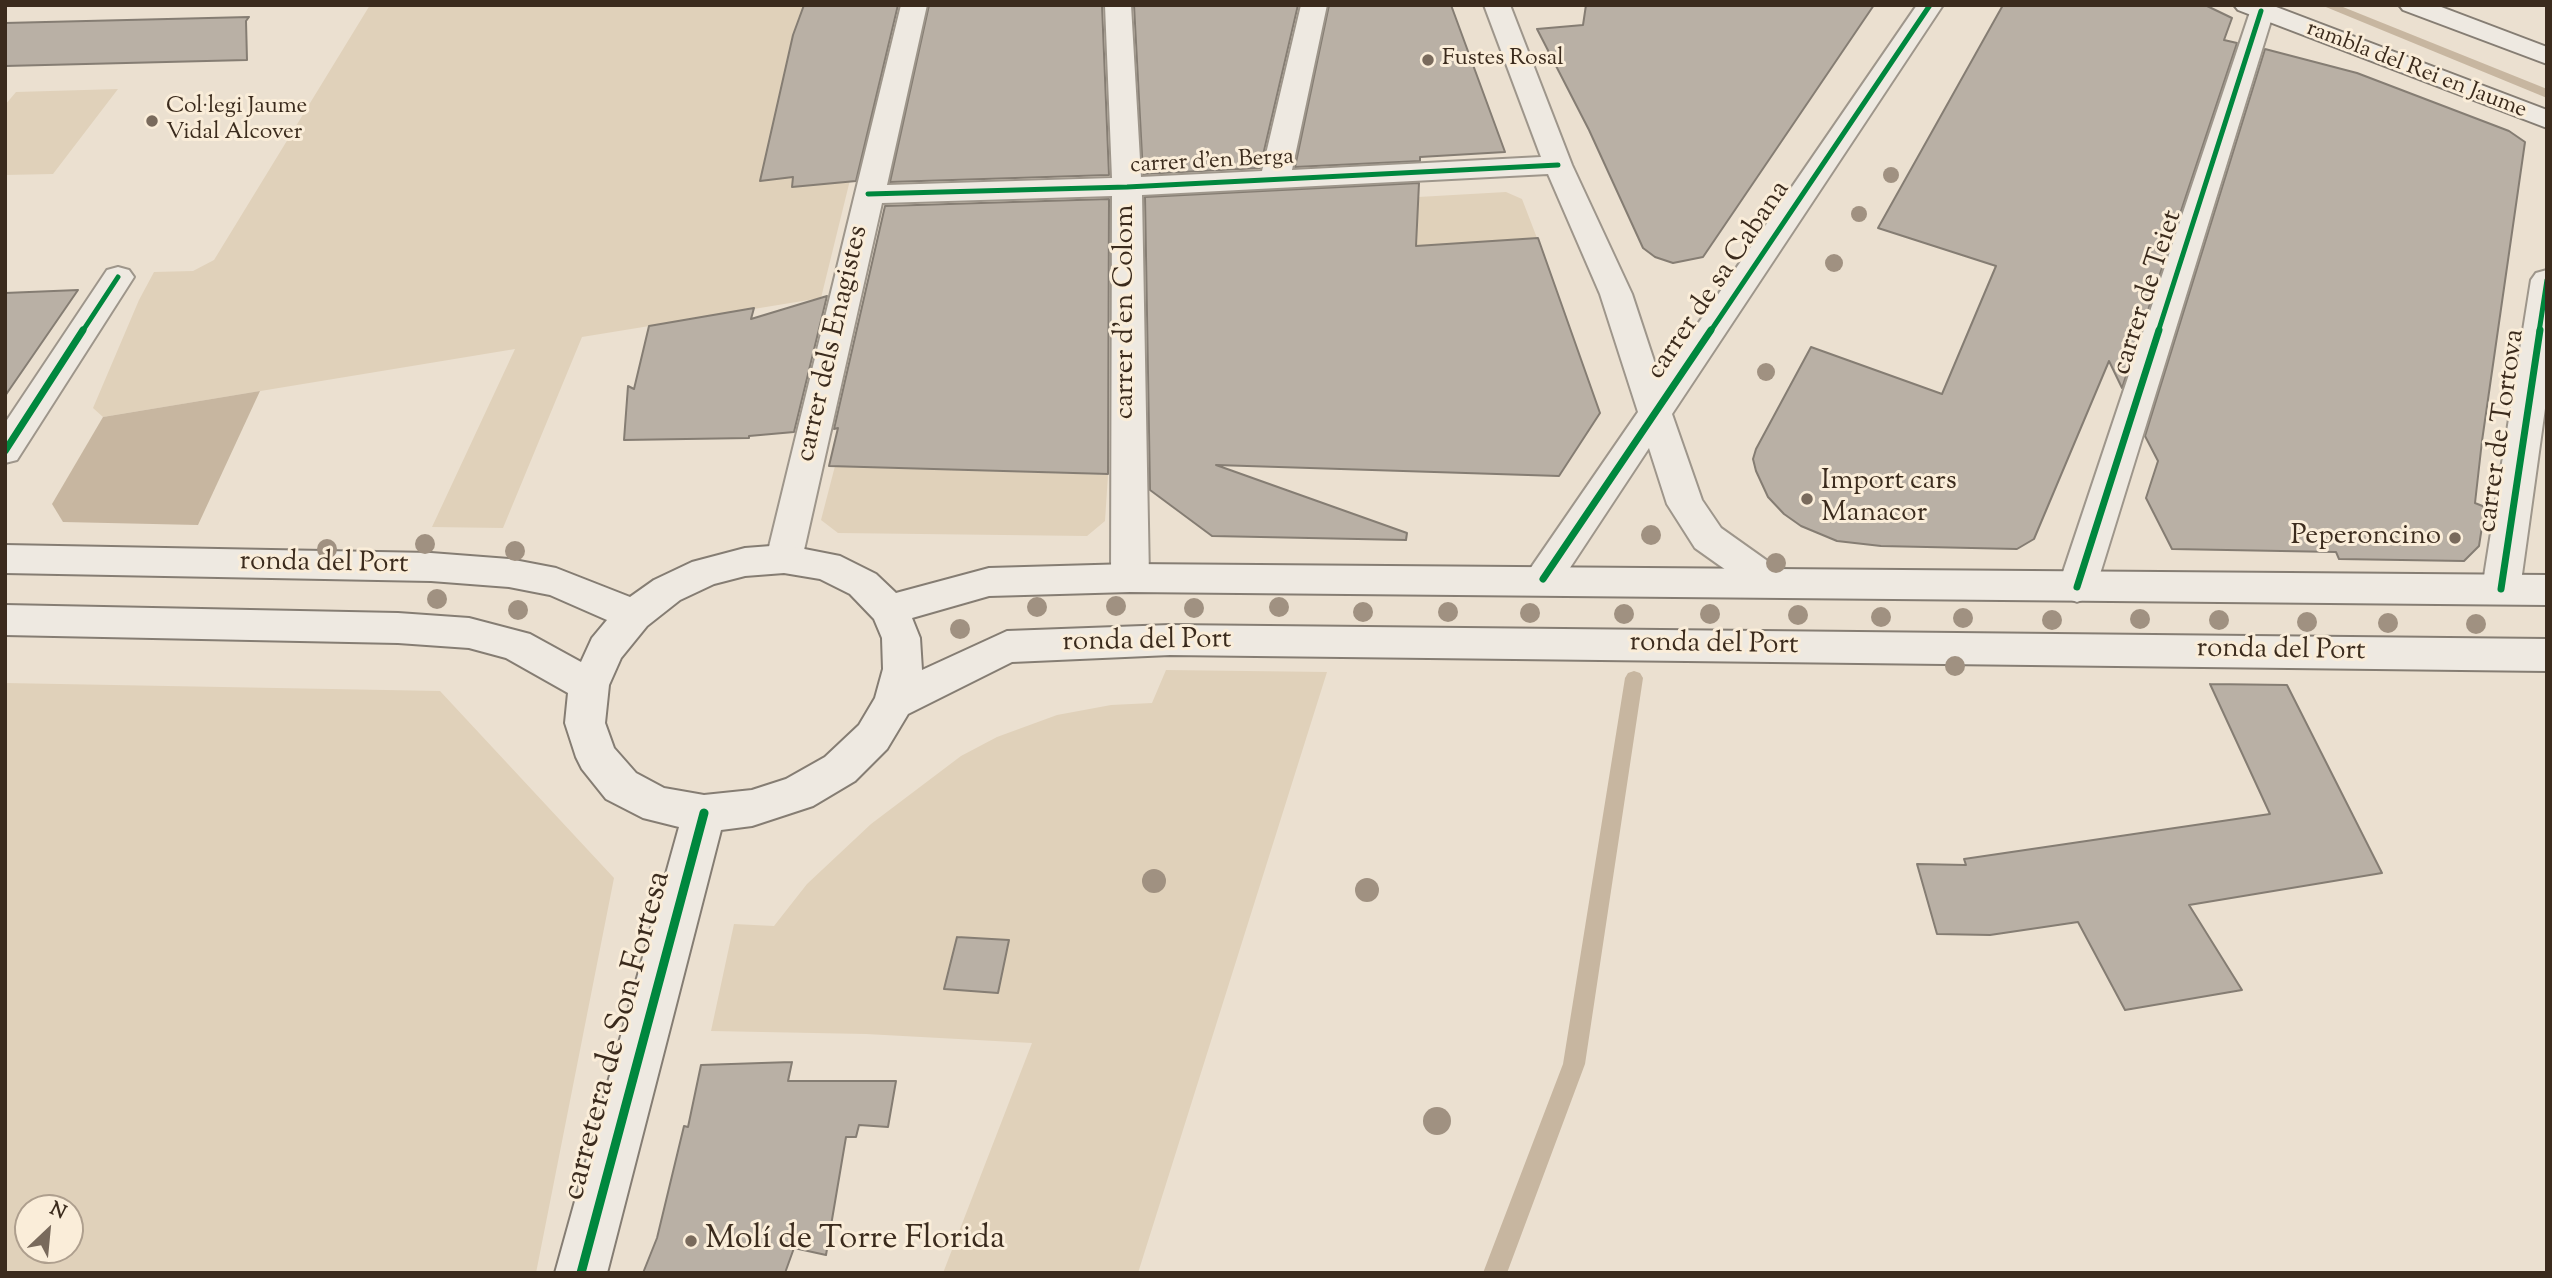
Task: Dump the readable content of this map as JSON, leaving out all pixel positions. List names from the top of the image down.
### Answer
{
  "streets": {
    "street": [
      "rambla del Rei en Jaume",
      "carrer d'en Berga",
      "carrer de sa Cabana",
      "carrer de Teiet",
      "carrer d'en Colom",
      "carrer dels Enagistes",
      "carrer de Tortova",
      "ronda del Port",
      "carretera de Son Fortesa"
    ]
  },
  "crossings": [
    ["rambla del Rei en Jaume", "carrer de Teiet"],
    ["carrer d'en Berga", "carrer d'en Colom"],
    ["carrer d'en Berga", "carrer dels Enagistes"]
  ],
  "places": [
    "Fustes Rosal",
    "Col·legi Jaume Vidal Alcover",
    "Import cars Manacor",
    "Peperoncino",
    "Molí de Torre Florida"
  ],
  "north": "top right"
}
